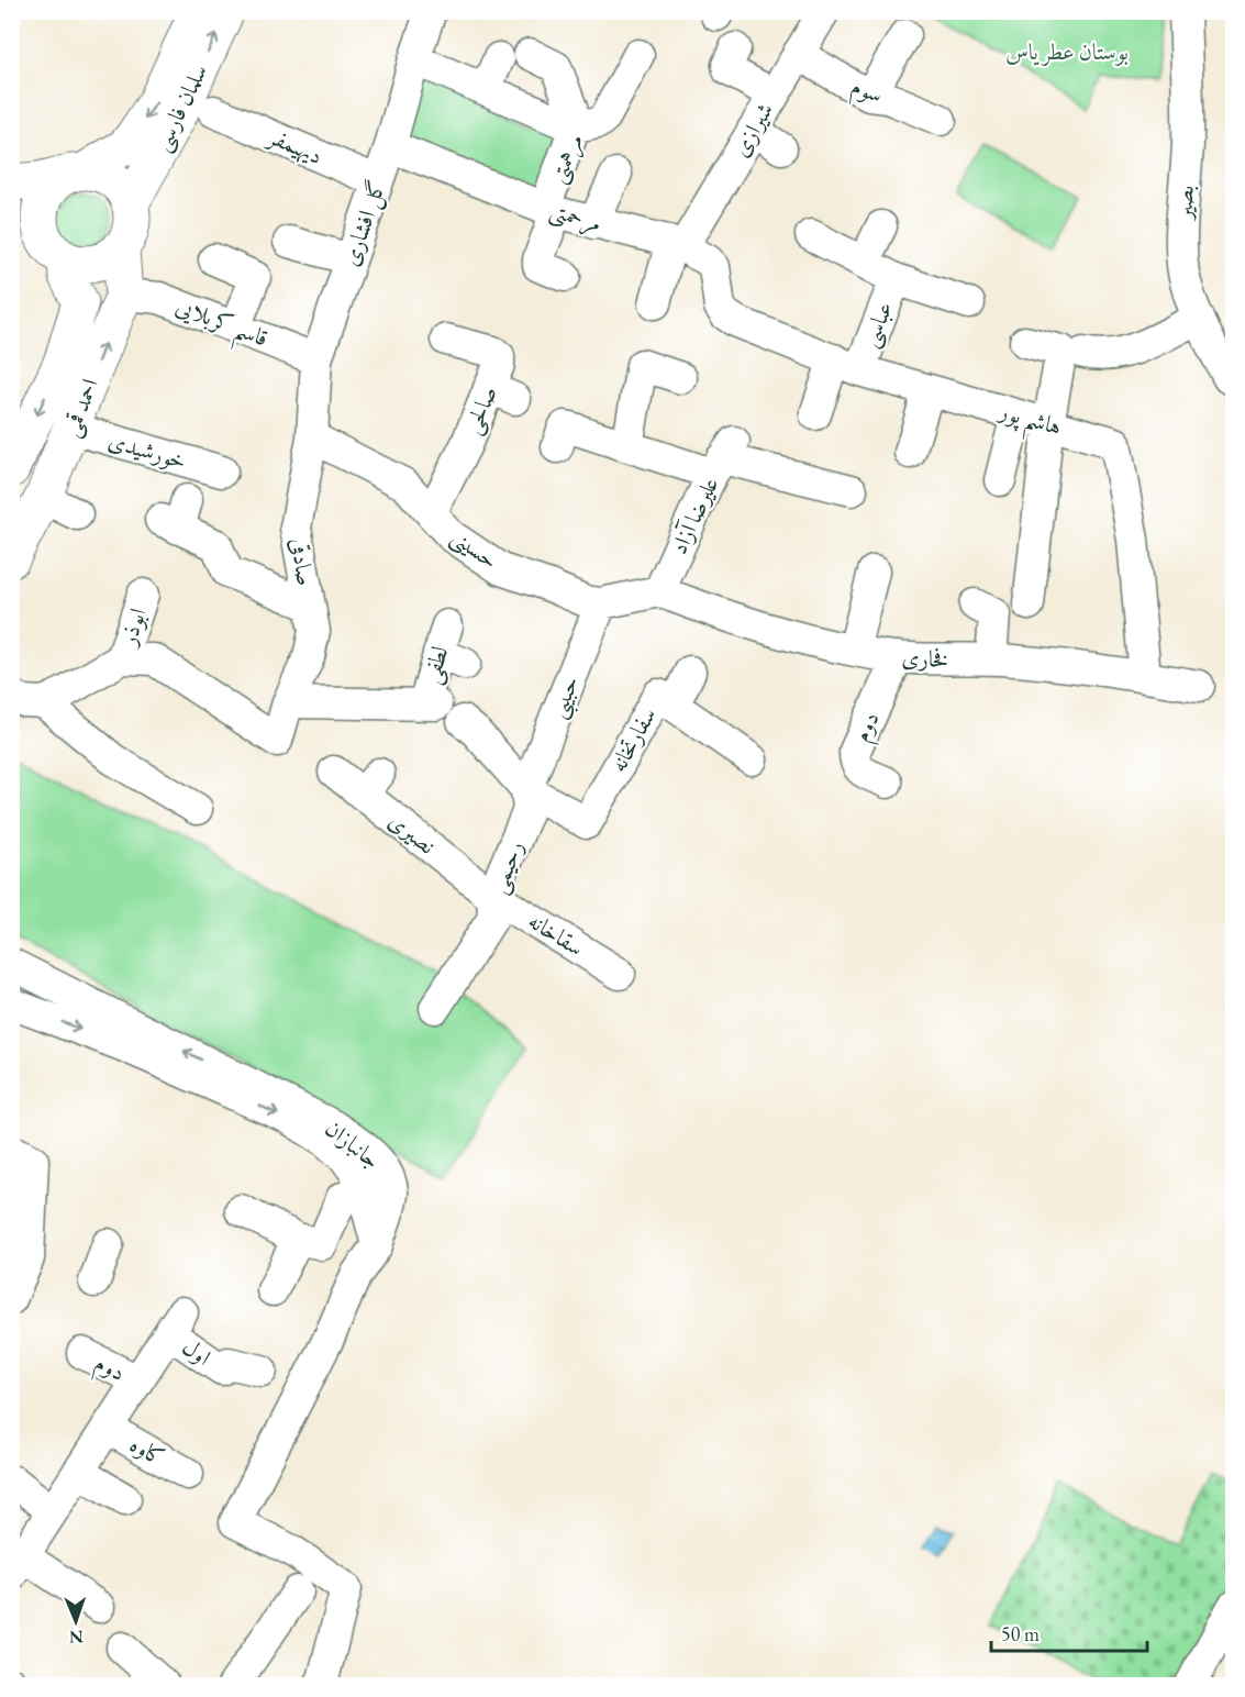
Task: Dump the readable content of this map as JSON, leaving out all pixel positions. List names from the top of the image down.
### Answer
{
  "streets": {
    "main road": ["سلمان فارسی", "احمد قمی"],
    "street": [
      "سوم",
      "شیرازی",
      "دیهیمفر",
      "مرهمتی",
      "بصیر",
      "مرحمتی",
      "گل افشاری",
      "قاسم کربلایی",
      "عباسی",
      "صالحی",
      "هاشم پور",
      "خورشیدی",
      "علیرضا آزاد",
      "حسینی",
      "صادقی",
      "ابوذر",
      "فخاری",
      "لطفی",
      "حبیبی",
      "دوم",
      "سفارتخانه",
      "نصیری",
      "رحیمی",
      "سقاخانه",
      "جانبازان",
      "اول",
      "کاوه"
    ]
  },
  "crossings": [
    ["سوم", "شیرازی"],
    ["سلمان فارسی", "احمد قمی"],
    ["شیرازی", "مرحمتی"],
    ["دیهیمفر", "گل افشاری"],
    ["مرهمتی", "مرحمتی"],
    ["مرحمتی", "گل افشاری"],
    ["مرحمتی", "هاشم پور"],
    ["گل افشاری", "قاسم کربلایی"],
    ["گل افشاری", "حسینی"],
    ["گل افشاری", "صادقی"],
    ["قاسم کربلایی", "احمد قمی"],
    ["عباسی", "هاشم پور"],
    ["احمد قمی", "خورشیدی"],
    ["صالحی", "حسینی"],
    ["هاشم پور", "فخاری"],
    ["علیرضا آزاد", "حسینی"],
    ["علیرضا آزاد", "فخاری"],
    ["حسینی", "صادقی"],
    ["حسینی", "فخاری"],
    ["حسینی", "حبیبی"],
    ["صادقی", "ابوذر"],
    ["صادقی", "لطفی"],
    ["فخاری", "دوم"],
    ["حبیبی", "سفارتخانه"],
    ["حبیبی", "رحیمی"],
    ["دوم", "اول"],
    ["سفارتخانه", "رحیمی"],
    ["نصیری", "رحیمی"],
    ["نصیری", "سقاخانه"],
    ["رحیمی", "سقاخانه"]
  ],
  "parks": ["بوستان عطر یاس"],
  "scale_bar": "50 m",
  "north": "bottom"
}
